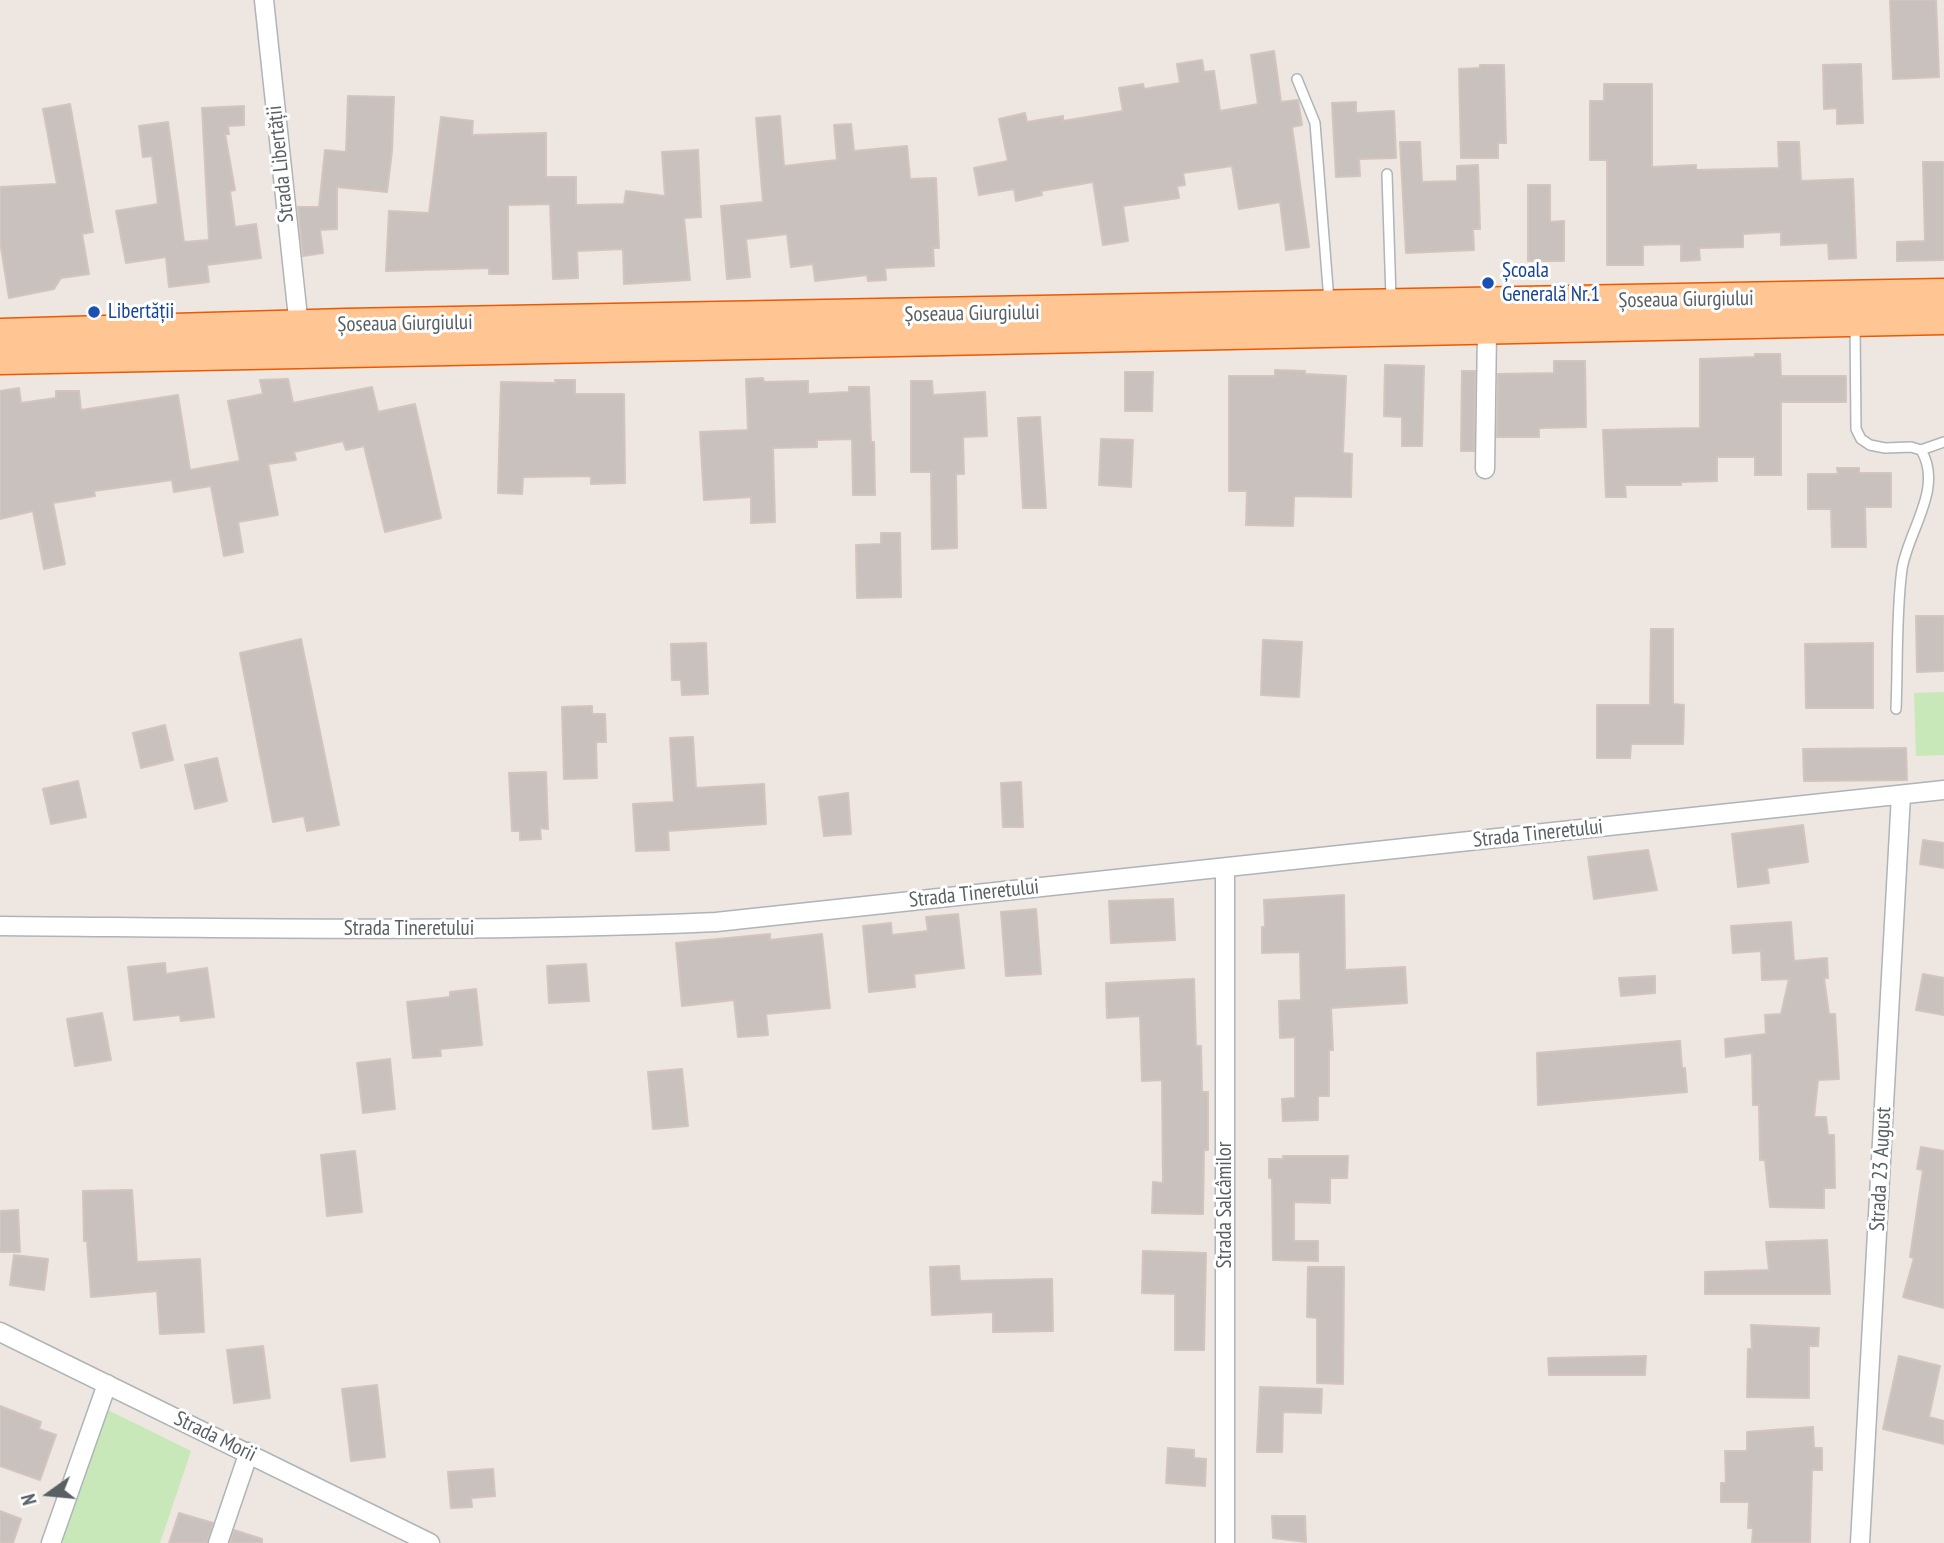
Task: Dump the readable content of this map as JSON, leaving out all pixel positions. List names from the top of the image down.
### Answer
{
  "streets": {
    "highway": ["Șoseaua Giurgiului"],
    "street": [
      "Strada Libertății",
      "Strada Tineretului",
      "Strada 23 August",
      "Strada Salcâmilor",
      "Strada Morii"
    ]
  },
  "crossings": [
    ["Strada Libertății", "Șoseaua Giurgiului"],
    ["Strada Tineretului", "Strada 23 August"],
    ["Strada Tineretului", "Strada Salcâmilor"]
  ],
  "places": ["Școala Generală Nr.1", "Libertății"],
  "north": "left"
}
